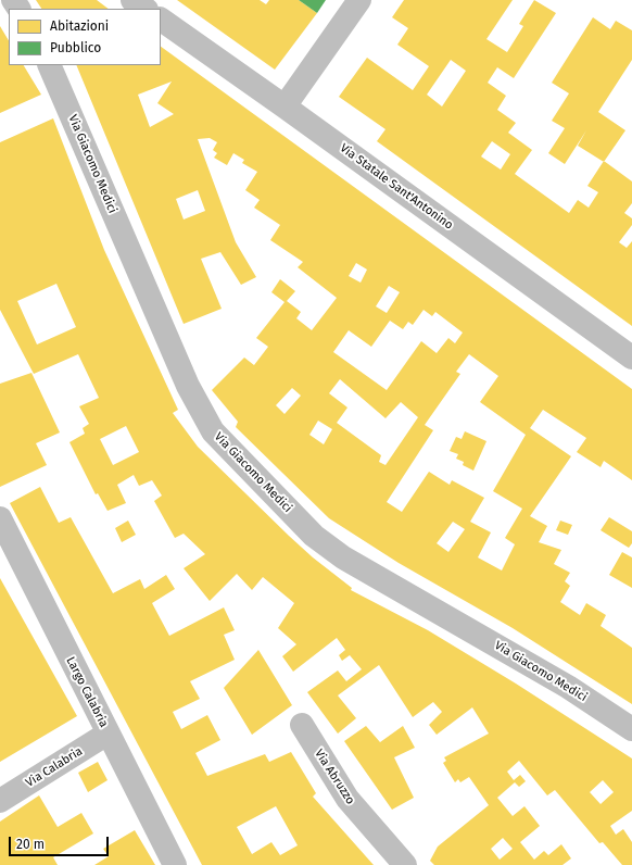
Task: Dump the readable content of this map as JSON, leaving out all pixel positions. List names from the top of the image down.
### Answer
{
  "streets": {
    "street": [
      "Via Giacomo Medici",
      "Via Statale Sant'Antonino",
      "Largo Calabria",
      "Via Calabria",
      "Via Abruzzo"
    ]
  },
  "crossings": [
    ["Largo Calabria", "Via Calabria"]
  ],
  "legend": ["Abitazioni", "Pubblico"],
  "scale_bar": "20 m"
}
